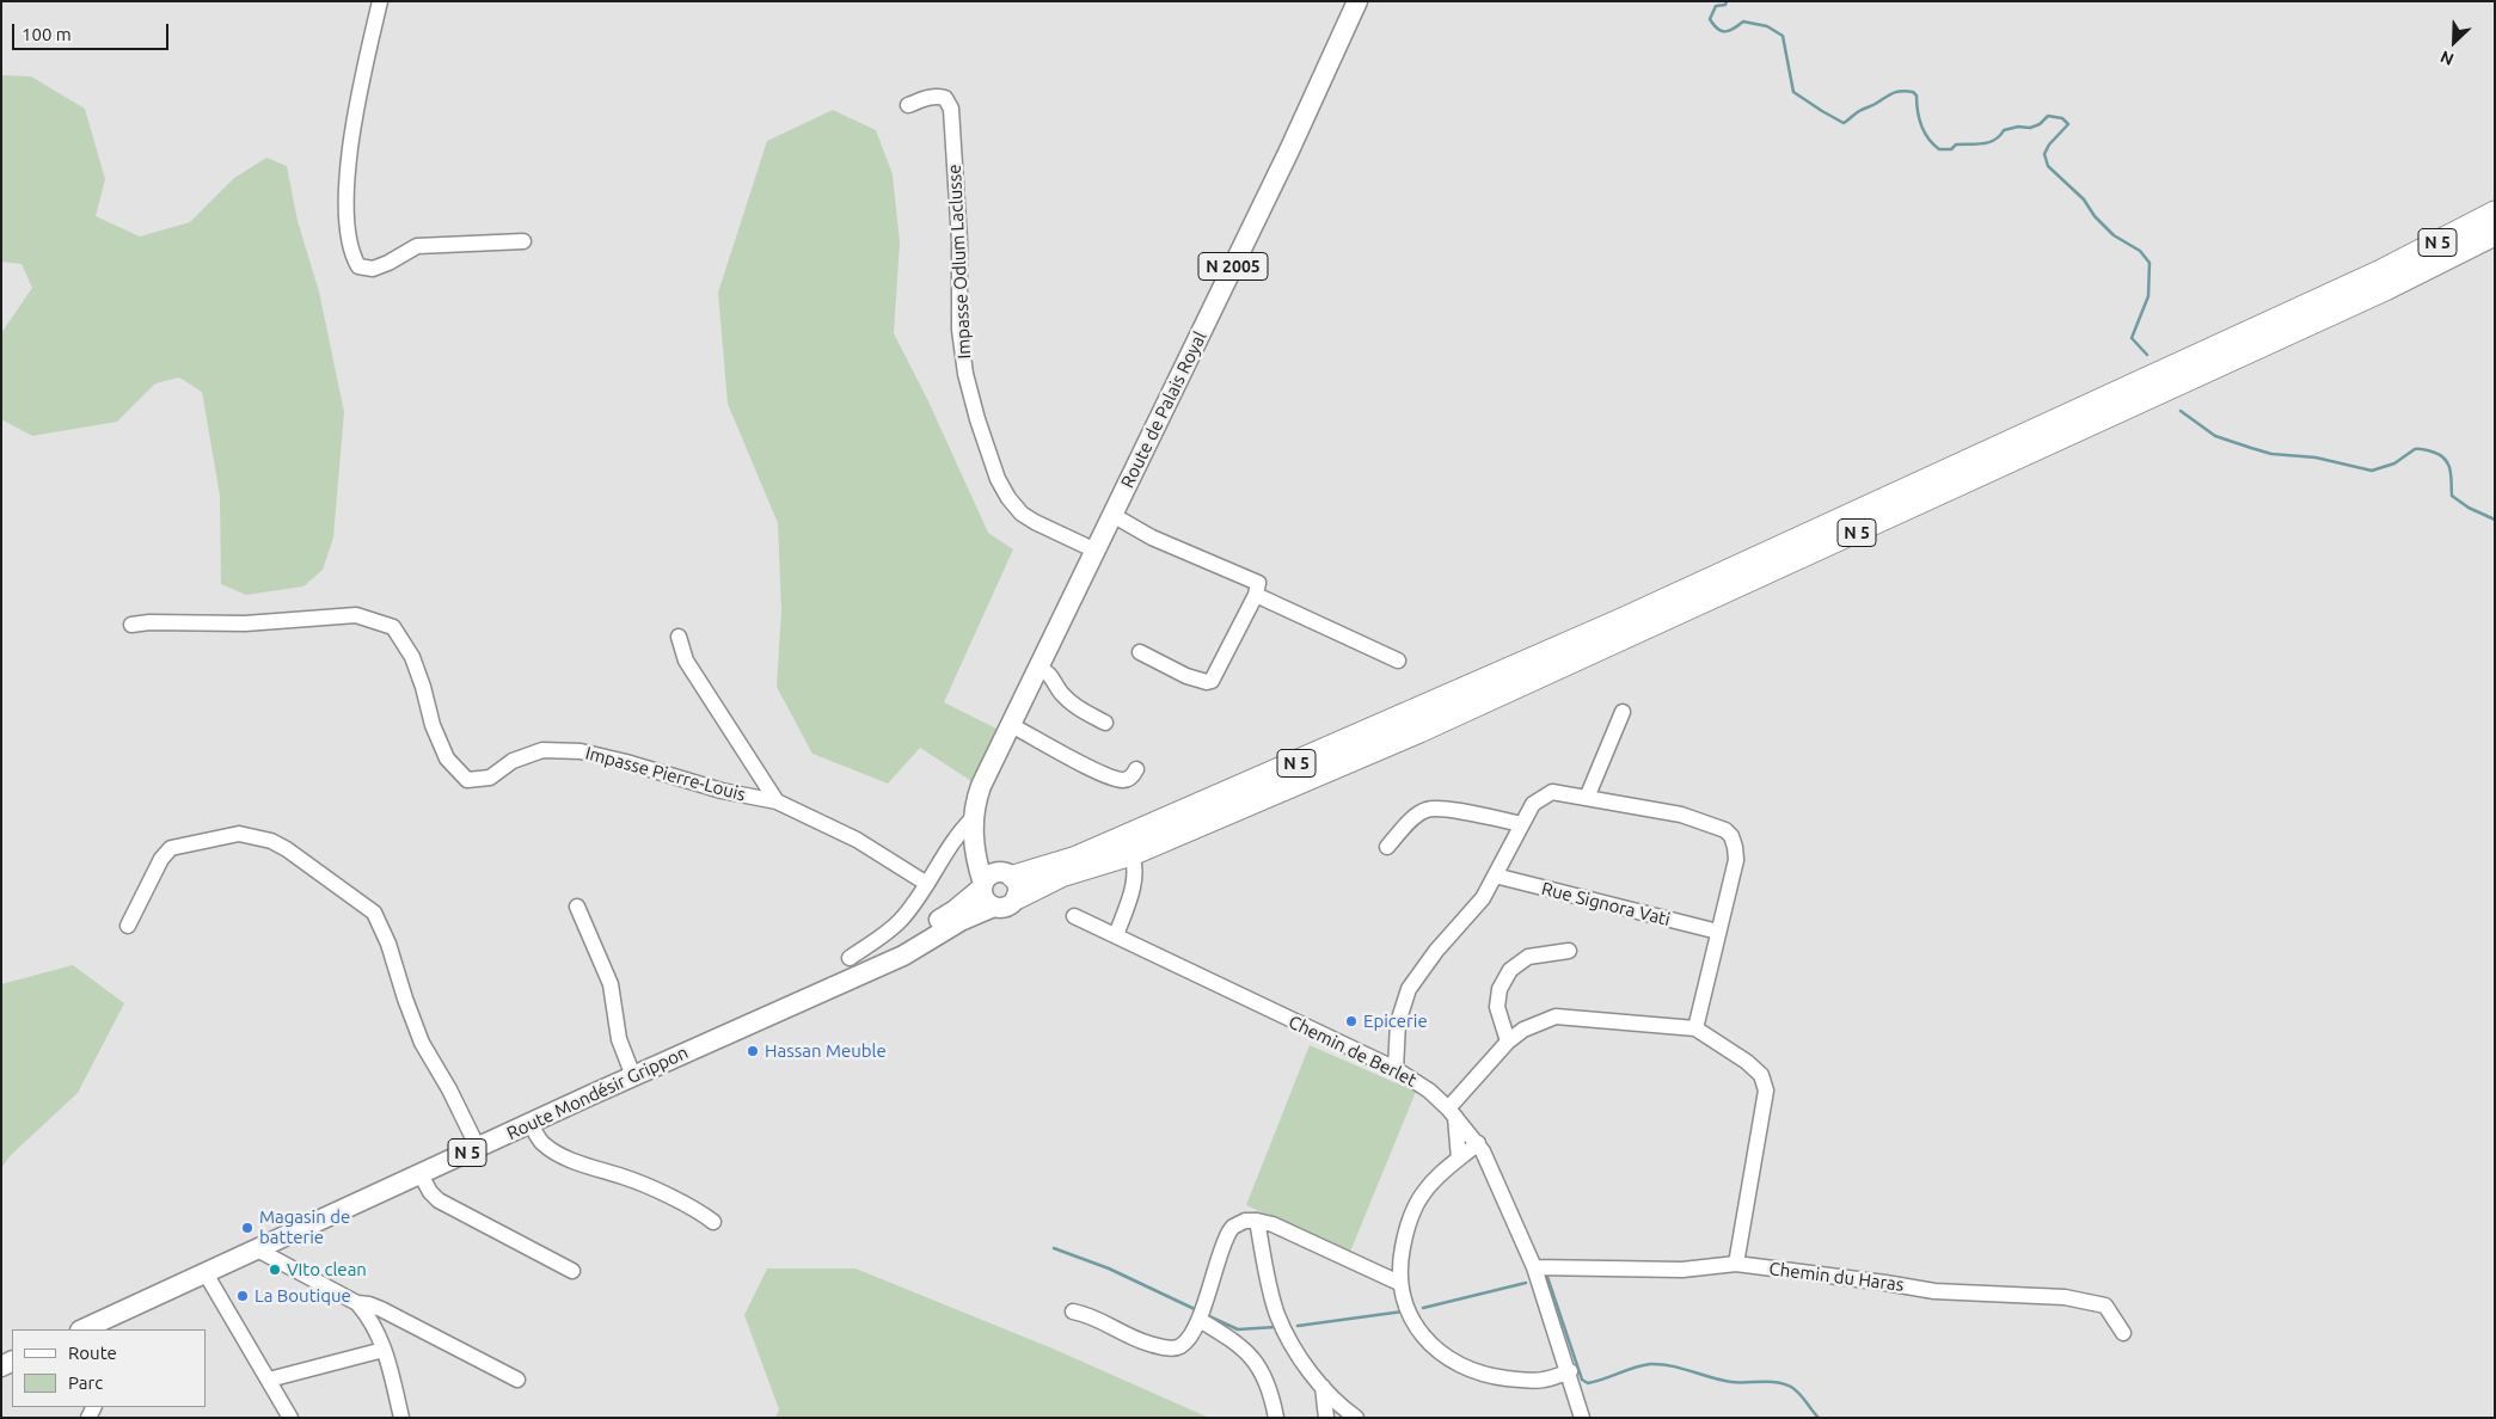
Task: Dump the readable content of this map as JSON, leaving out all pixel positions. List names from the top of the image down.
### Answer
{
  "streets": {
    "highway": ["N 5"],
    "main road": ["N 2005", "Route de Palais Royal", "Route Mondésir Grippon"],
    "street": [
      "Impasse Odlum Laclusse",
      "Impasse Pierre-Louis",
      "Rue Signora Vati",
      "Chemin de Berlet",
      "Chemin du Haras"
    ]
  },
  "crossings": [
    ["N 5", "Route de Palais Royal"],
    ["N 5", "Route Mondésir Grippon"],
    ["Impasse Odlum Laclusse", "Route de Palais Royal"],
    ["Route de Palais Royal", "Route Mondésir Grippon"],
    ["Chemin de Berlet", "Chemin du Haras"]
  ],
  "places": [
    "Epicerie",
    "Hassan Meuble",
    "Magasin de batterie",
    "VIto clean",
    "La Boutique"
  ],
  "legend": ["Route", "Parc"],
  "scale_bar": "100 m",
  "north": "bottom left"
}
